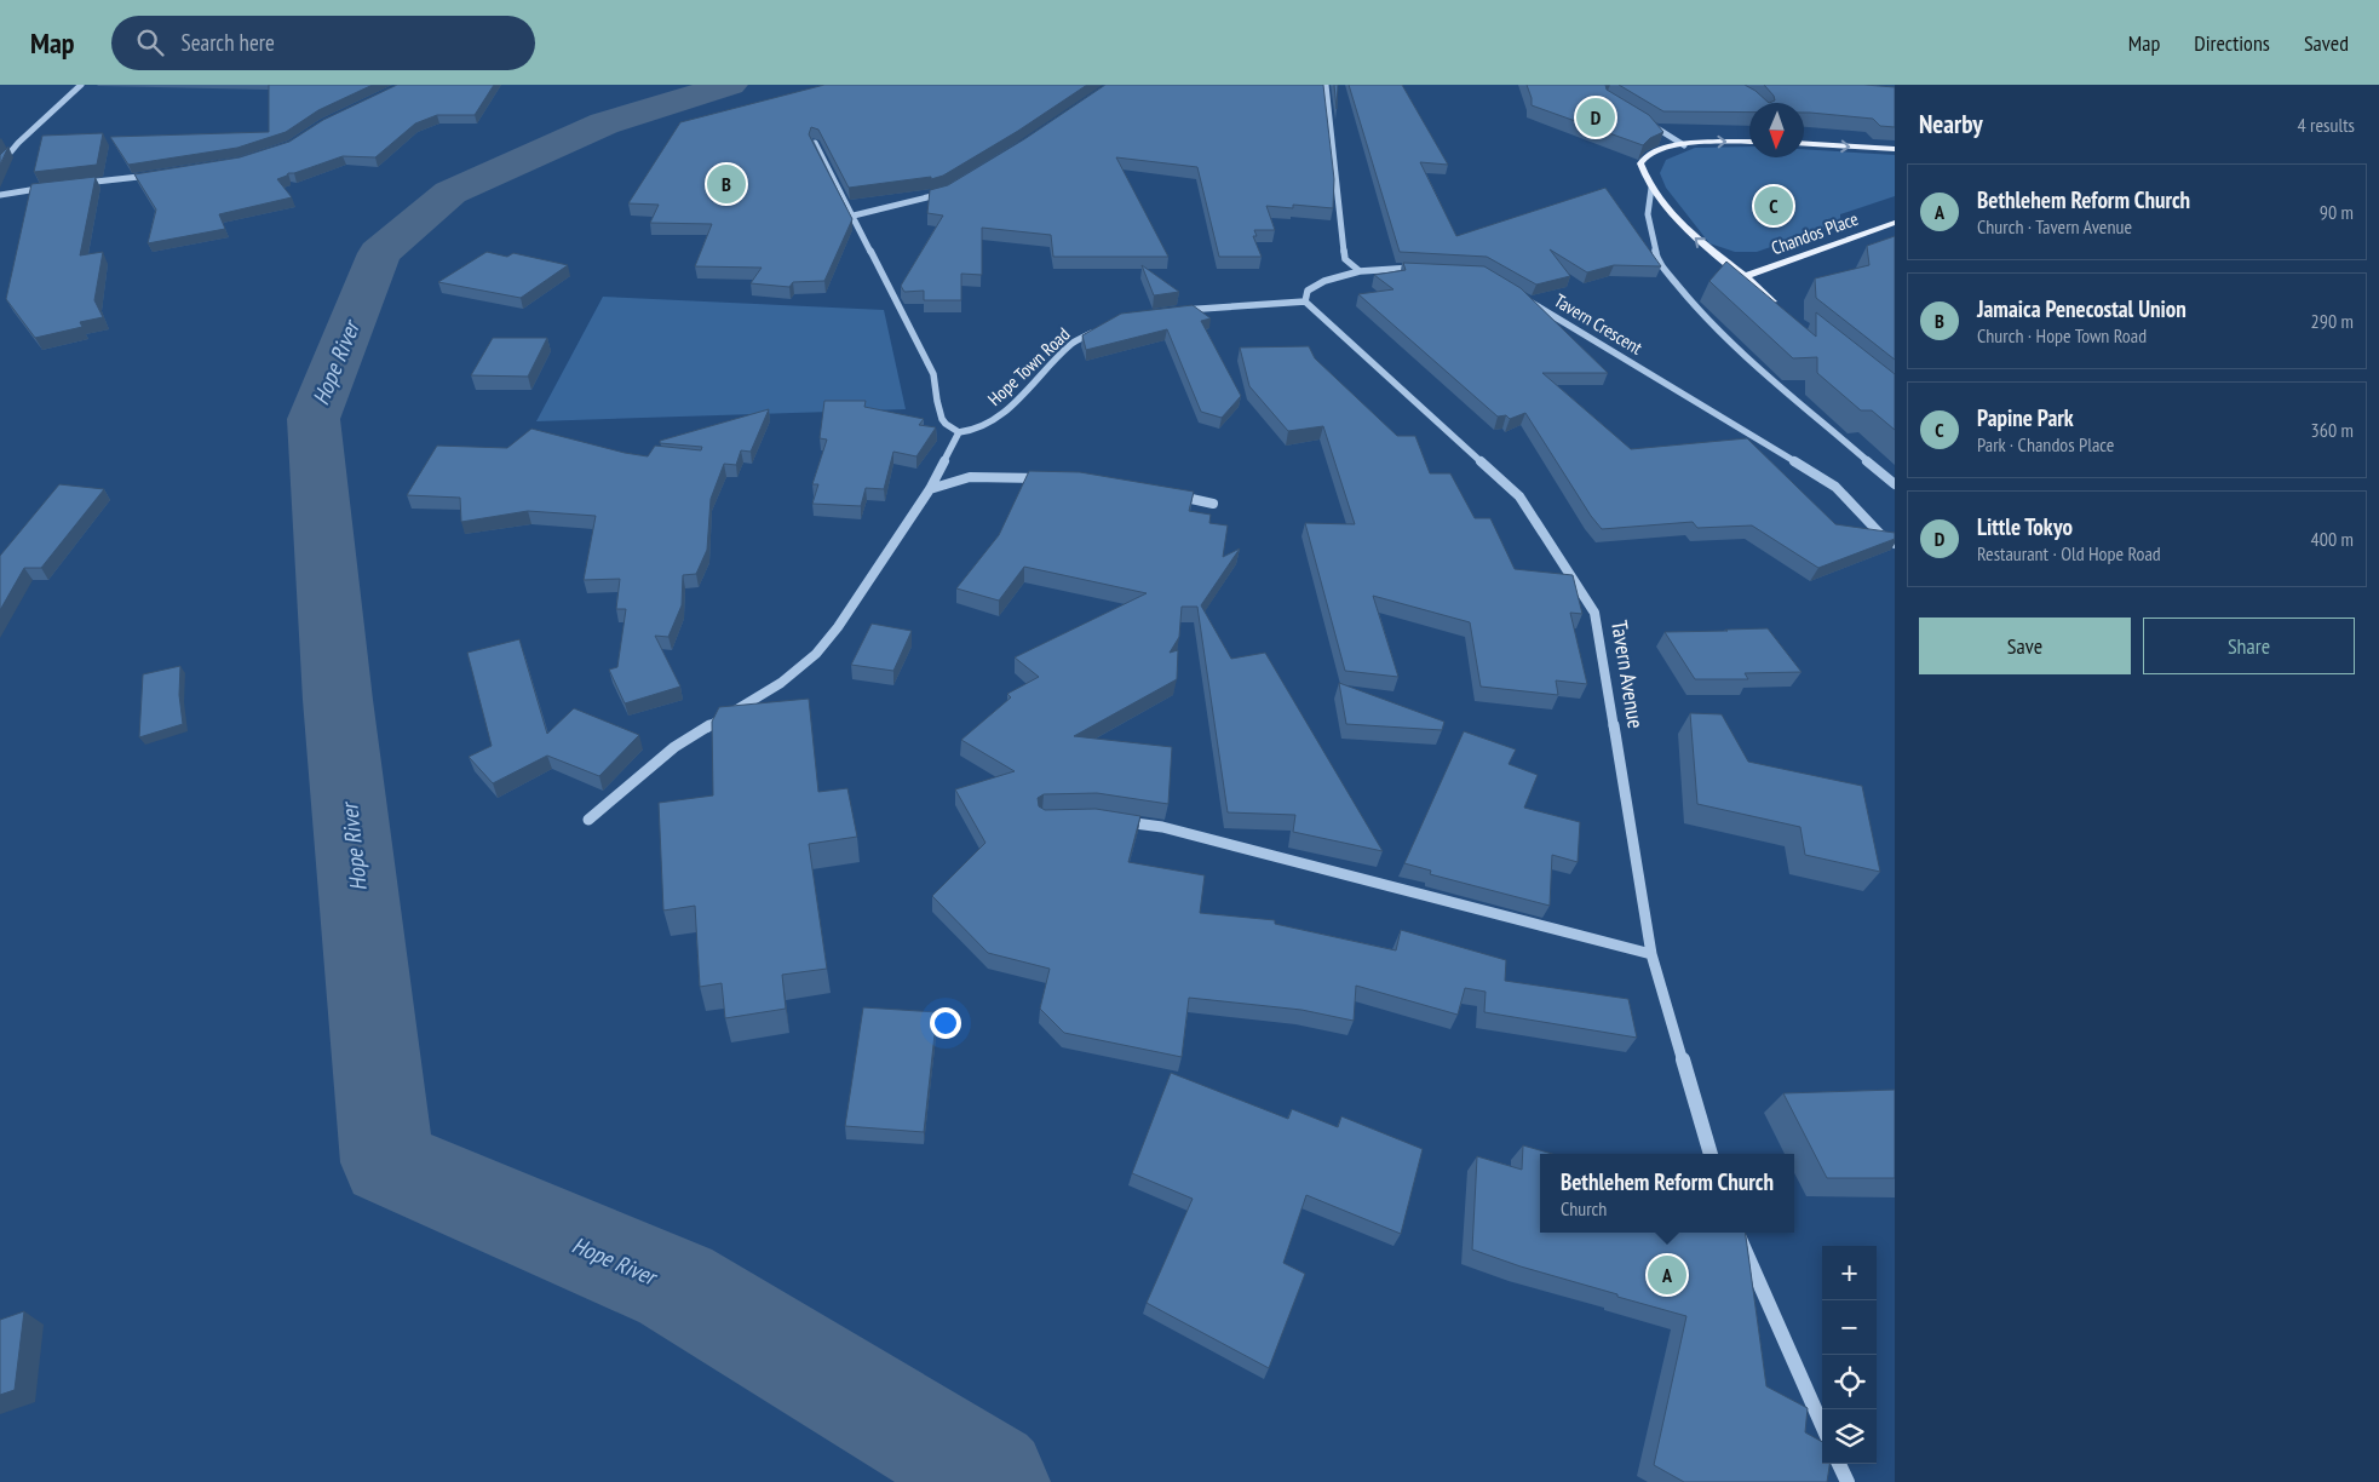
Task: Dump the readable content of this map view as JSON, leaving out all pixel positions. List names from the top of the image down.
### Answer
{
  "streets": {
    "main road": ["Chandos Place"],
    "street": ["Tavern Crescent", "Hope Town Road", "Tavern Avenue"]
  },
  "water": ["Hope River"],
  "north": "bottom",
  "page": {
    "header": "Map",
    "search": "Search here",
    "nav": ["Map", "Directions", "Saved"],
    "heading": ["Nearby", "4 results"],
    "pins": [
      "D",
      "B",
      "C",
      "A"
    ],
    "list": [
      {
        "mark": "A",
        "name": "Bethlehem Reform Church",
        "note": "Church · Tavern Avenue",
        "value": "90 m"
      },
      {
        "mark": "B",
        "name": "Jamaica Penecostal Union",
        "note": "Church · Hope Town Road",
        "value": "290 m"
      },
      {
        "mark": "C",
        "name": "Papine Park",
        "note": "Park · Chandos Place",
        "value": "360 m"
      },
      {
        "mark": "D",
        "name": "Little Tokyo",
        "note": "Restaurant · Old Hope Road",
        "value": "400 m"
      }
    ],
    "buttons": ["Save", "Share"],
    "popup": ["Bethlehem Reform Church", "Church"],
    "map_buttons": ["+", "−"]
  }
}
